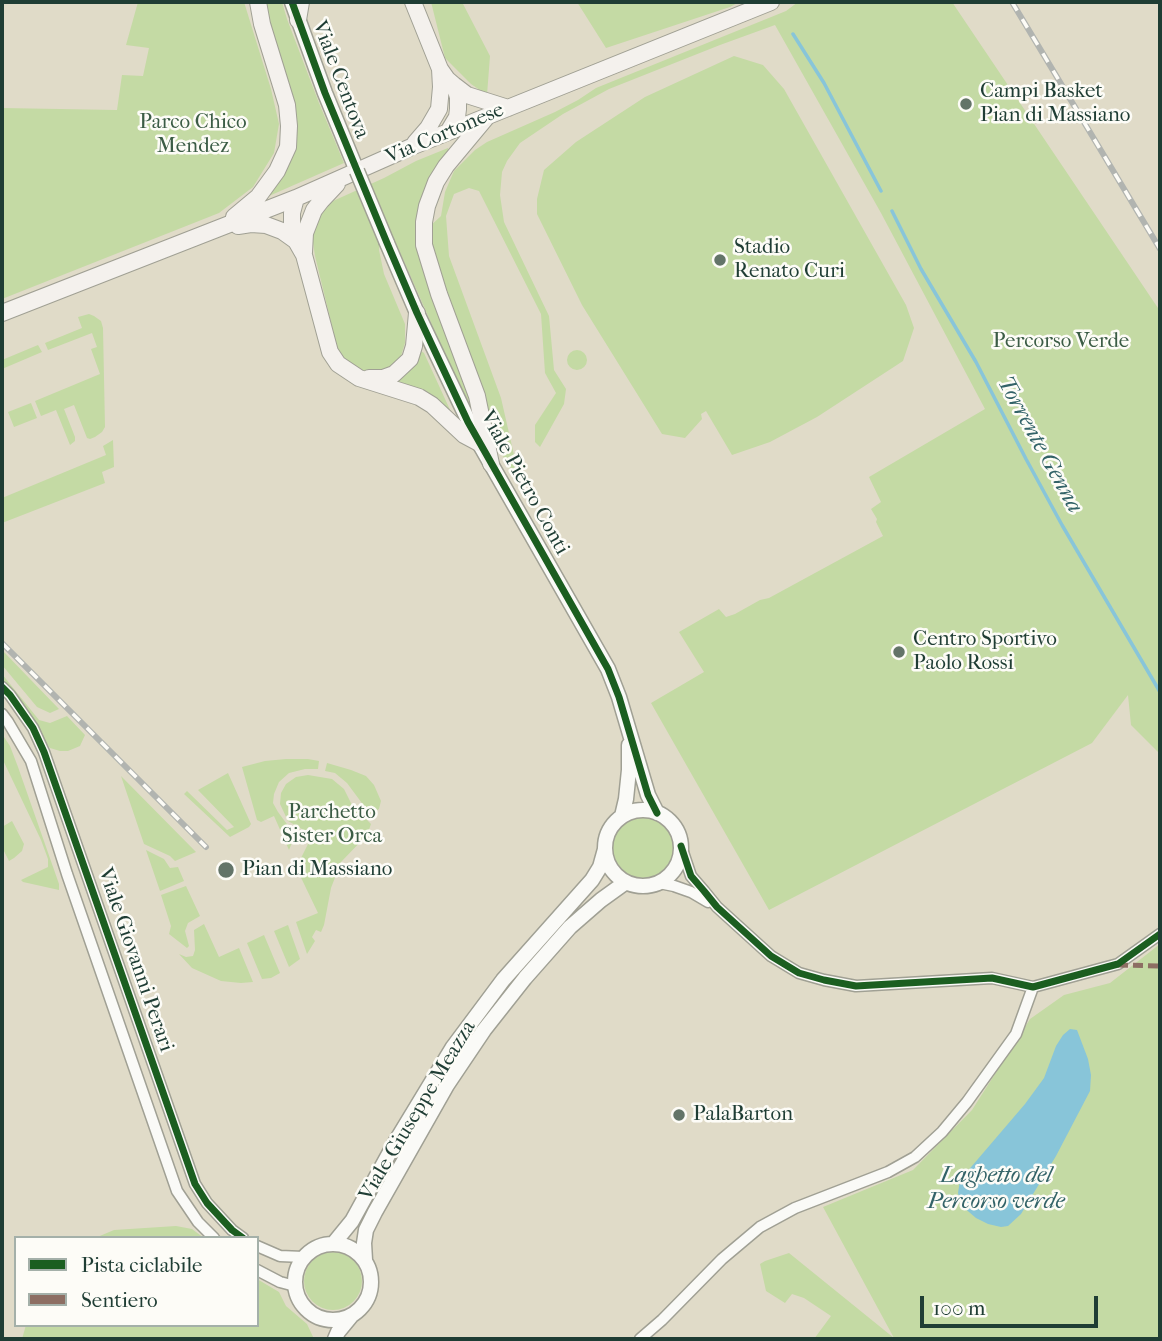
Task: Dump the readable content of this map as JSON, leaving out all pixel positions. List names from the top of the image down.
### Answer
{
  "streets": {
    "main road": ["Via Cortonese"],
    "street": [
      "Viale Centova",
      "Viale Pietro Conti",
      "Viale Giovanni Perari",
      "Viale Giuseppe Meazza"
    ]
  },
  "crossings": [
    ["Viale Centova", "Viale Pietro Conti"],
    ["Viale Pietro Conti", "Viale Giuseppe Meazza"]
  ],
  "water": ["Torrente Genna", "Laghetto del Percorso verde"],
  "parks": ["Parco Chico Mendez", "Percorso Verde", "Parchetto Sister Orca"],
  "places": [
    "Campi Basket Pian di Massiano",
    "Stadio Renato Curi",
    "Centro Sportivo Paolo Rossi",
    "Pian di Massiano",
    "PalaBarton"
  ],
  "legend": ["Pista ciclabile", "Sentiero"],
  "scale_bar": "100 m"
}
